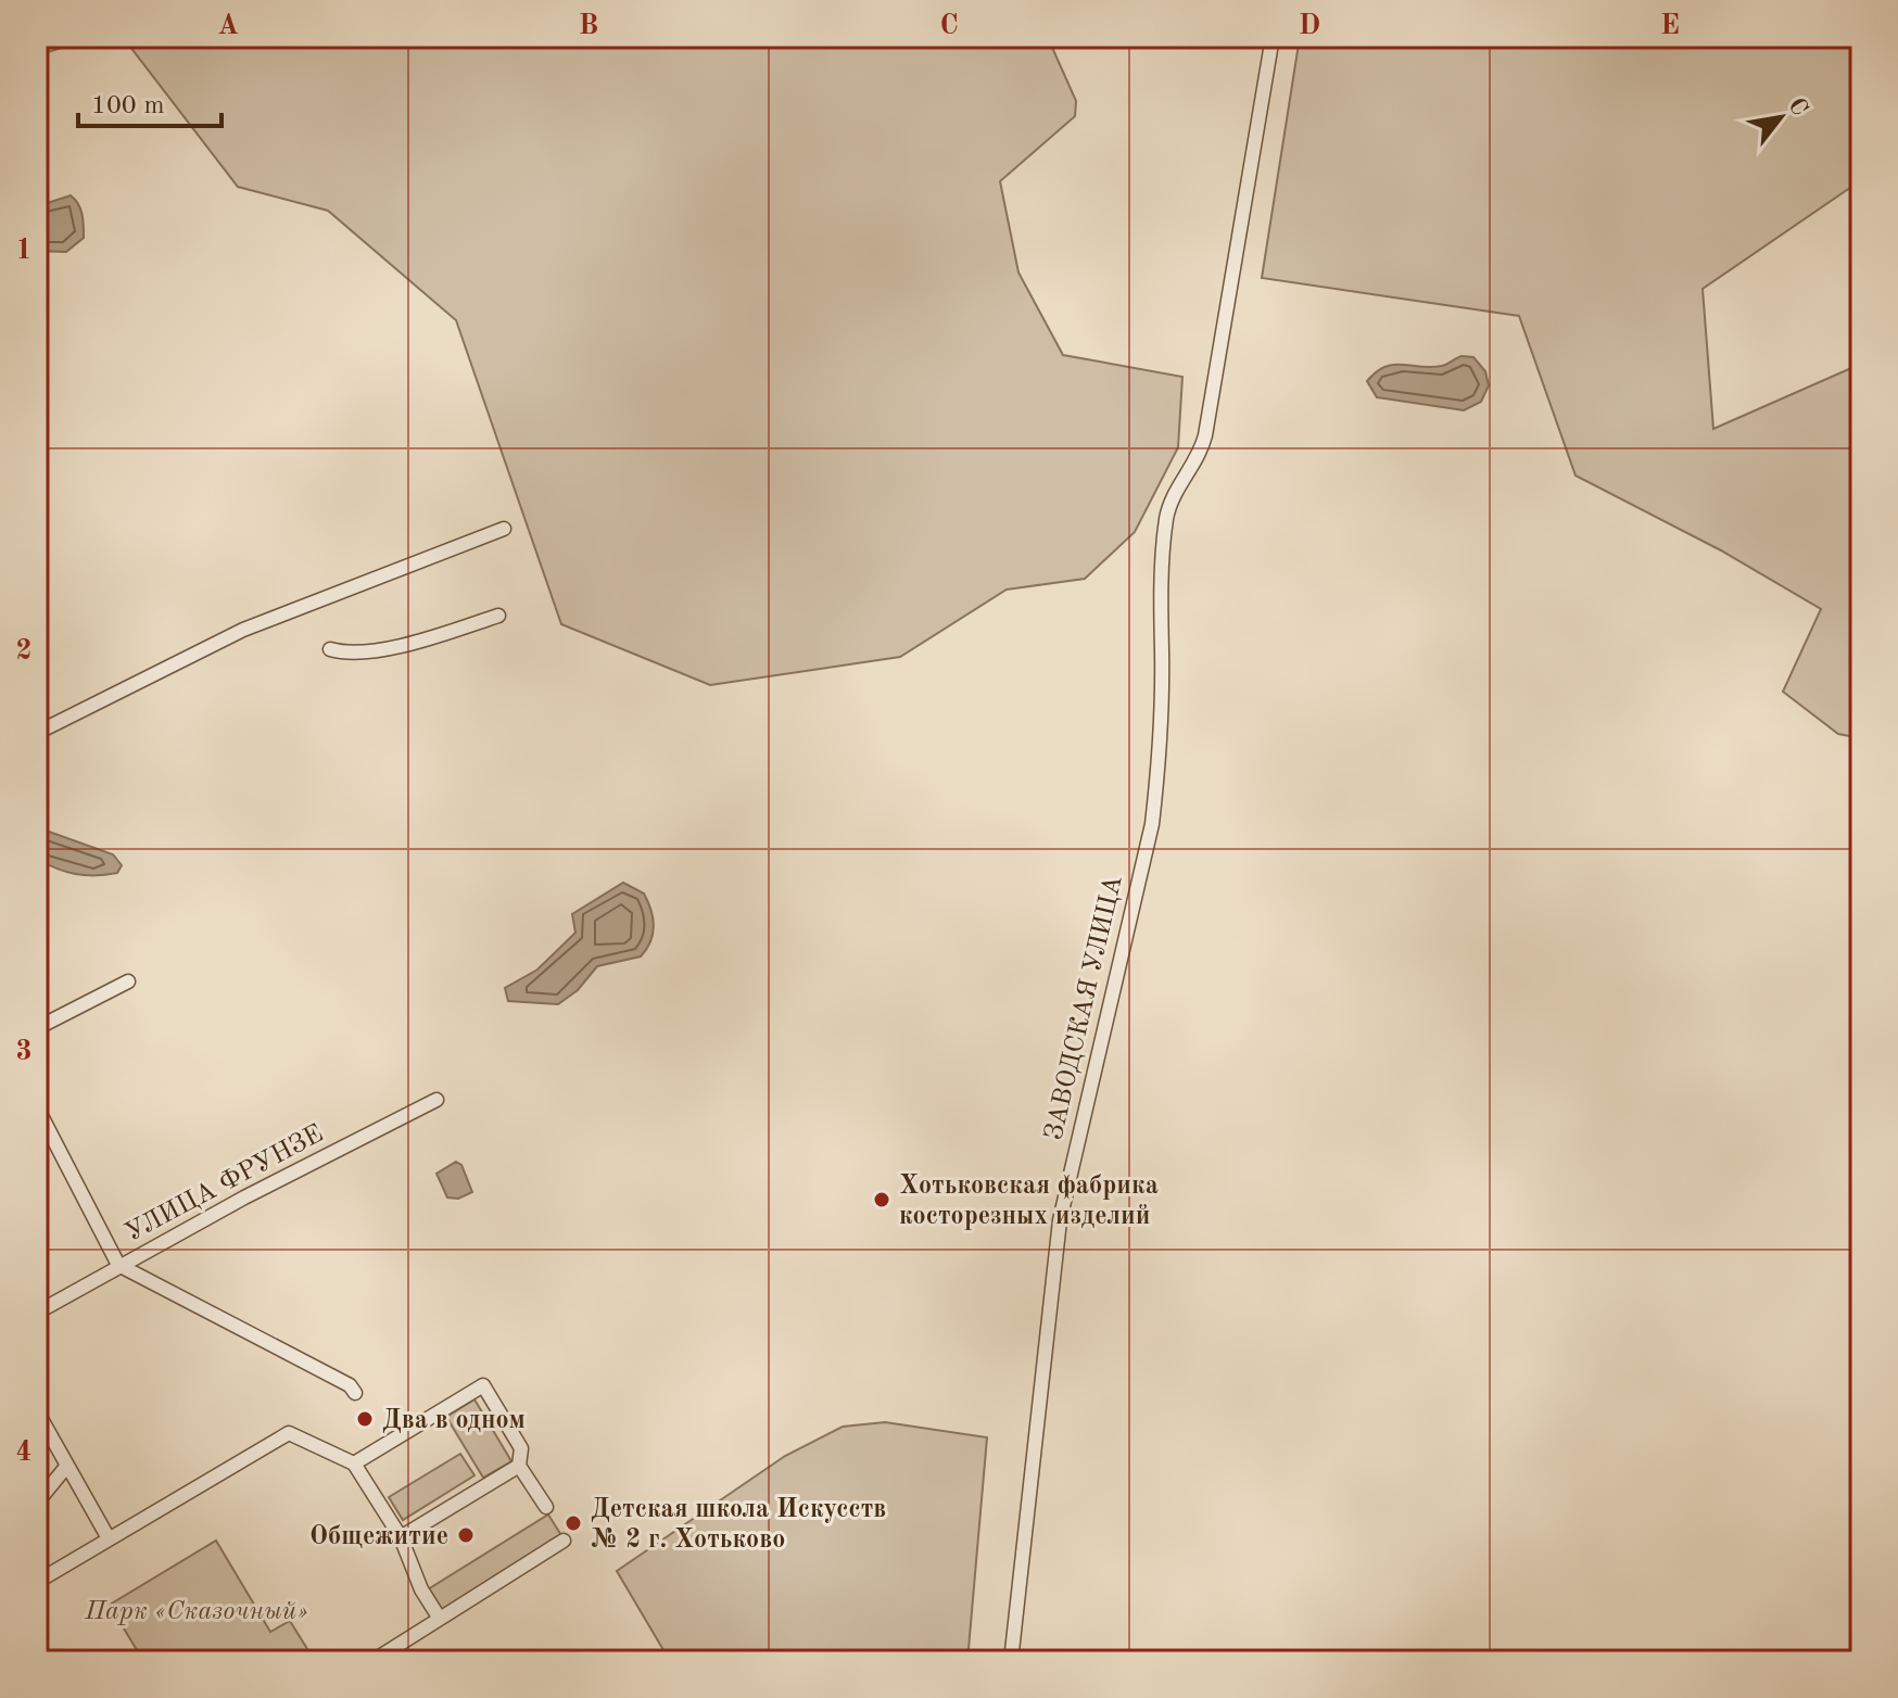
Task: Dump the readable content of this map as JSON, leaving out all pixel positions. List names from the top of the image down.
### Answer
{
  "streets": {
    "street": ["ЗАВОДСКАЯ УЛИЦА", "УЛИЦА ФРУНЗЕ"]
  },
  "parks": ["Парк «Сказочный»"],
  "places": [
    "Хотьковская фабрика косторезных изделий",
    "Два в одном",
    "Детская школа Искусств № 2 г. Хотьково",
    "Общежитие"
  ],
  "scale_bar": "100 m",
  "north": "top right",
  "grid": {
    "columns": [
      "A",
      "B",
      "C",
      "D",
      "E"
    ],
    "rows": [
      "1",
      "2",
      "3",
      "4"
    ]
  }
}
